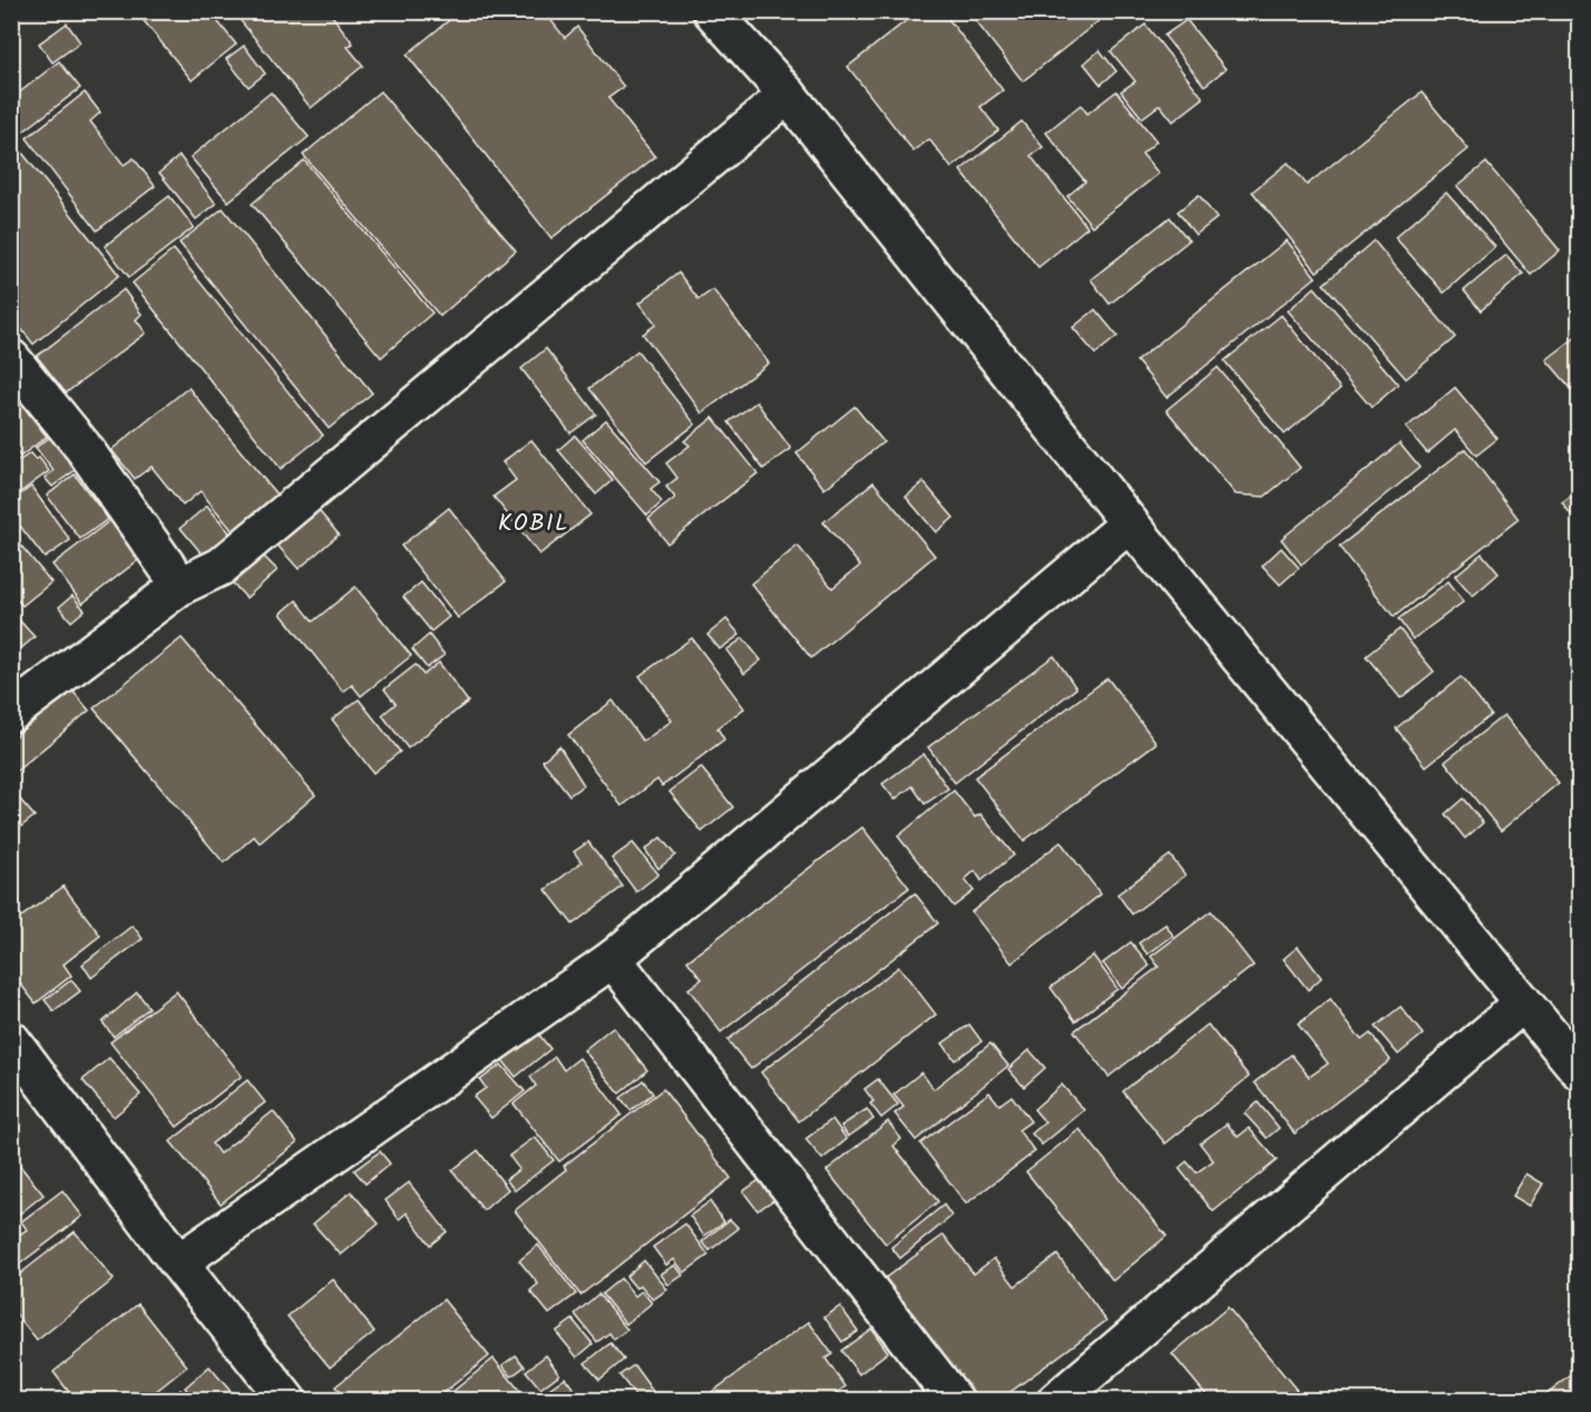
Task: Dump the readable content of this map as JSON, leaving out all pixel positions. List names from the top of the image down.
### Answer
{
  "districts": ["KOBIL"]
}
